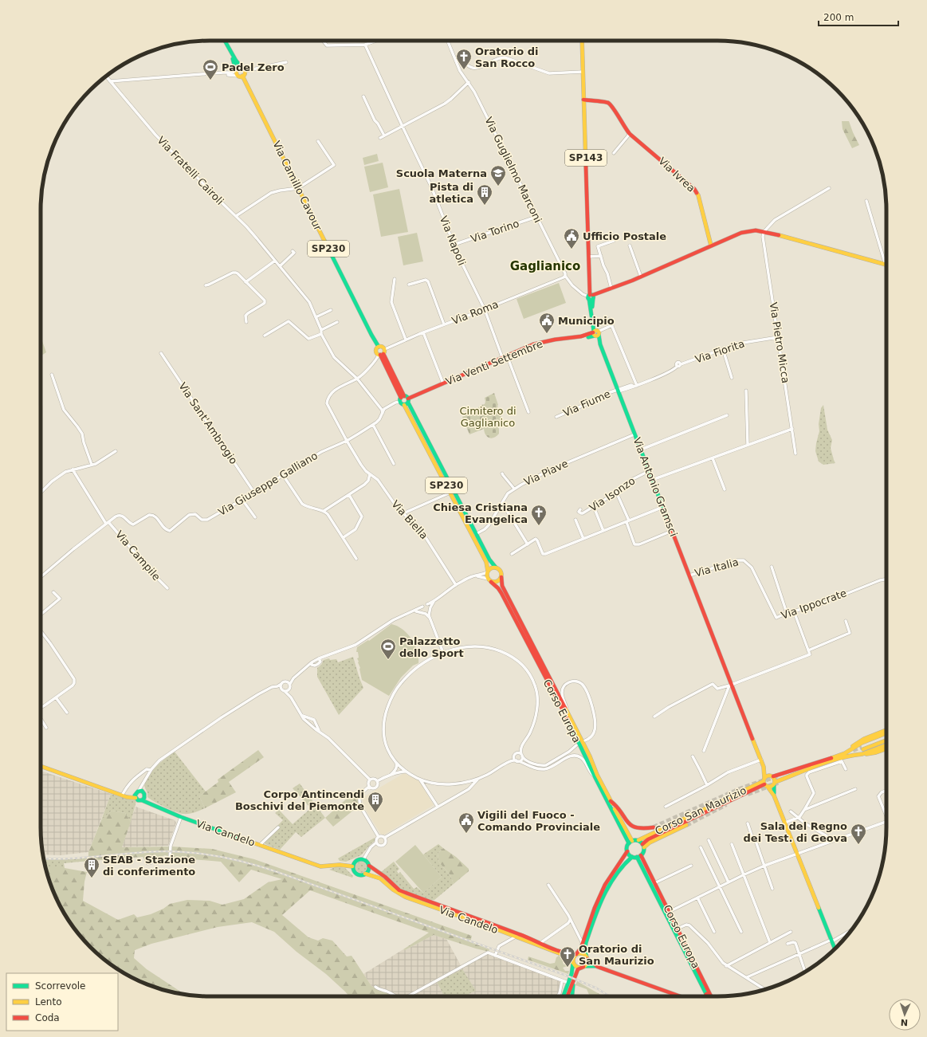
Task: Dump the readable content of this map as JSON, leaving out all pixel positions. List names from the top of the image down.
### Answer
{
  "streets": {
    "main road": [
      "SP143",
      "Via Ivrea",
      "Via Camillo Cavour",
      "SP230",
      "Via Venti Settembre",
      "Via Antonio Gramsci",
      "Corso Europa",
      "Corso San Maurizio",
      "Via Candelo"
    ],
    "street": [
      "Via Guglielmo Marconi",
      "Via Fratelli Cairoli",
      "Via Torino",
      "Via Napoli",
      "Via Roma",
      "Via Pietro Micca",
      "Via Fiorita",
      "Via Fiume",
      "Via Sant'Ambrogio",
      "Via Piave",
      "Via Giuseppe Galliano",
      "Via Isonzo",
      "Via Biella",
      "Via Campile",
      "Via Italia",
      "Via Ippocrate"
    ]
  },
  "crossings": [
    ["SP143", "Via Guglielmo Marconi"],
    ["SP143", "Via Ivrea"],
    ["SP143", "Via Antonio Gramsci"],
    ["Via Guglielmo Marconi", "Via Torino"],
    ["Via Guglielmo Marconi", "Via Roma"],
    ["Via Guglielmo Marconi", "Via Antonio Gramsci"],
    ["Via Fratelli Cairoli", "Via Giuseppe Galliano"],
    ["Via Fratelli Cairoli", "Via Biella"],
    ["Via Camillo Cavour", "SP230"],
    ["Via Camillo Cavour", "Via Roma"],
    ["Via Torino", "Via Napoli"],
    ["Via Napoli", "Via Roma"],
    ["Via Napoli", "Via Venti Settembre"],
    ["SP230", "Via Roma"],
    ["SP230", "Via Venti Settembre"],
    ["SP230", "Via Piave"],
    ["SP230", "Via Giuseppe Galliano"],
    ["SP230", "Corso Europa"],
    ["Via Pietro Micca", "Via Fiorita"],
    ["Via Fiorita", "Via Fiume"],
    ["Via Fiorita", "Via Antonio Gramsci"],
    ["Via Venti Settembre", "Via Antonio Gramsci"],
    ["Via Fiume", "Via Antonio Gramsci"],
    ["Via Sant'Ambrogio", "Via Giuseppe Galliano"],
    ["Via Piave", "Via Antonio Gramsci"],
    ["Via Giuseppe Galliano", "Via Biella"],
    ["Via Giuseppe Galliano", "Via Campile"],
    ["Via Antonio Gramsci", "Via Isonzo"],
    ["Via Antonio Gramsci", "Via Italia"],
    ["Via Italia", "Via Ippocrate"],
    ["Corso Europa", "Corso San Maurizio"]
  ],
  "districts": ["Gaglianico"],
  "parks": ["Cimitero di Gaglianico"],
  "places": {
    "church": [
      "Oratorio di San Rocco",
      "Chiesa Cristiana Evangelica",
      "Sala del Regno dei Test. di Geova",
      "Oratorio di San Maurizio"
    ],
    "sports": ["Padel Zero", "Palazzetto dello Sport"],
    "school or university": ["Scuola Materna"],
    "building": ["Pista di atletica", "Corpo Antincendi Boschivi del Piemonte", "SEAB - Stazione di conferimento"],
    "public building": ["Ufficio Postale", "Municipio", "Vigili del Fuoco - Comando Provinciale"]
  },
  "legend": ["Scorrevole", "Lento", "Coda"],
  "scale_bar": "200 m",
  "north": "bottom"
}
